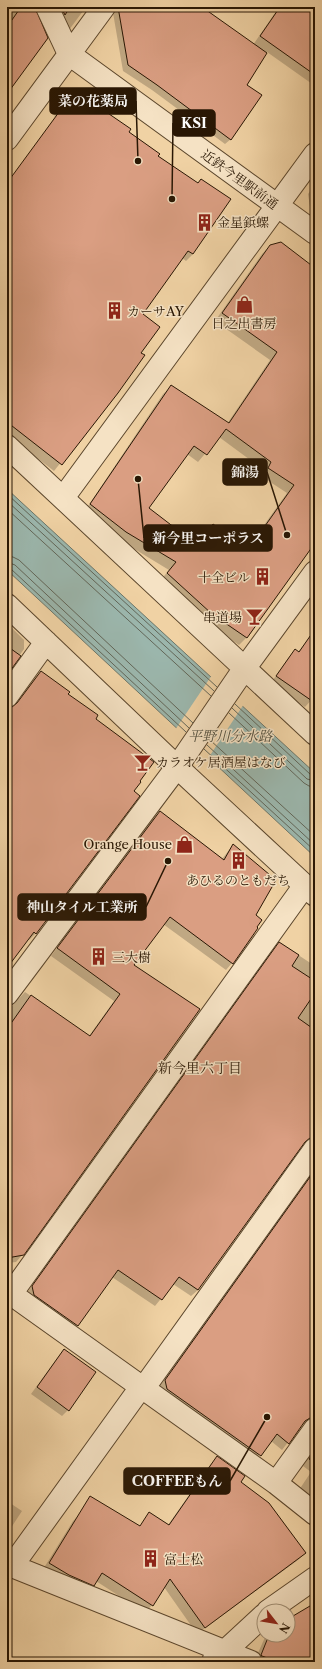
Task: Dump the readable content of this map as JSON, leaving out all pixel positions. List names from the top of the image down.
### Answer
{
  "streets": {
    "street": ["近鉄今里駅前通"]
  },
  "districts": ["新今里六丁目"],
  "water": ["平野川分水路"],
  "places": {
    "other": [
      "菜の花薬局",
      "KSI",
      "新今里コーポラス",
      "錦湯",
      "神山タイル工業所",
      "COFFEEもん"
    ],
    "building": [
      "金星鋲螺",
      "カーサAY",
      "十全ビル",
      "あひるのともだち",
      "三大樹",
      "富士松"
    ],
    "shop": ["日之出書房", "Orange House"],
    "bar": ["串道場", "カラオケ居酒屋はなび"]
  },
  "north": "bottom right"
}
